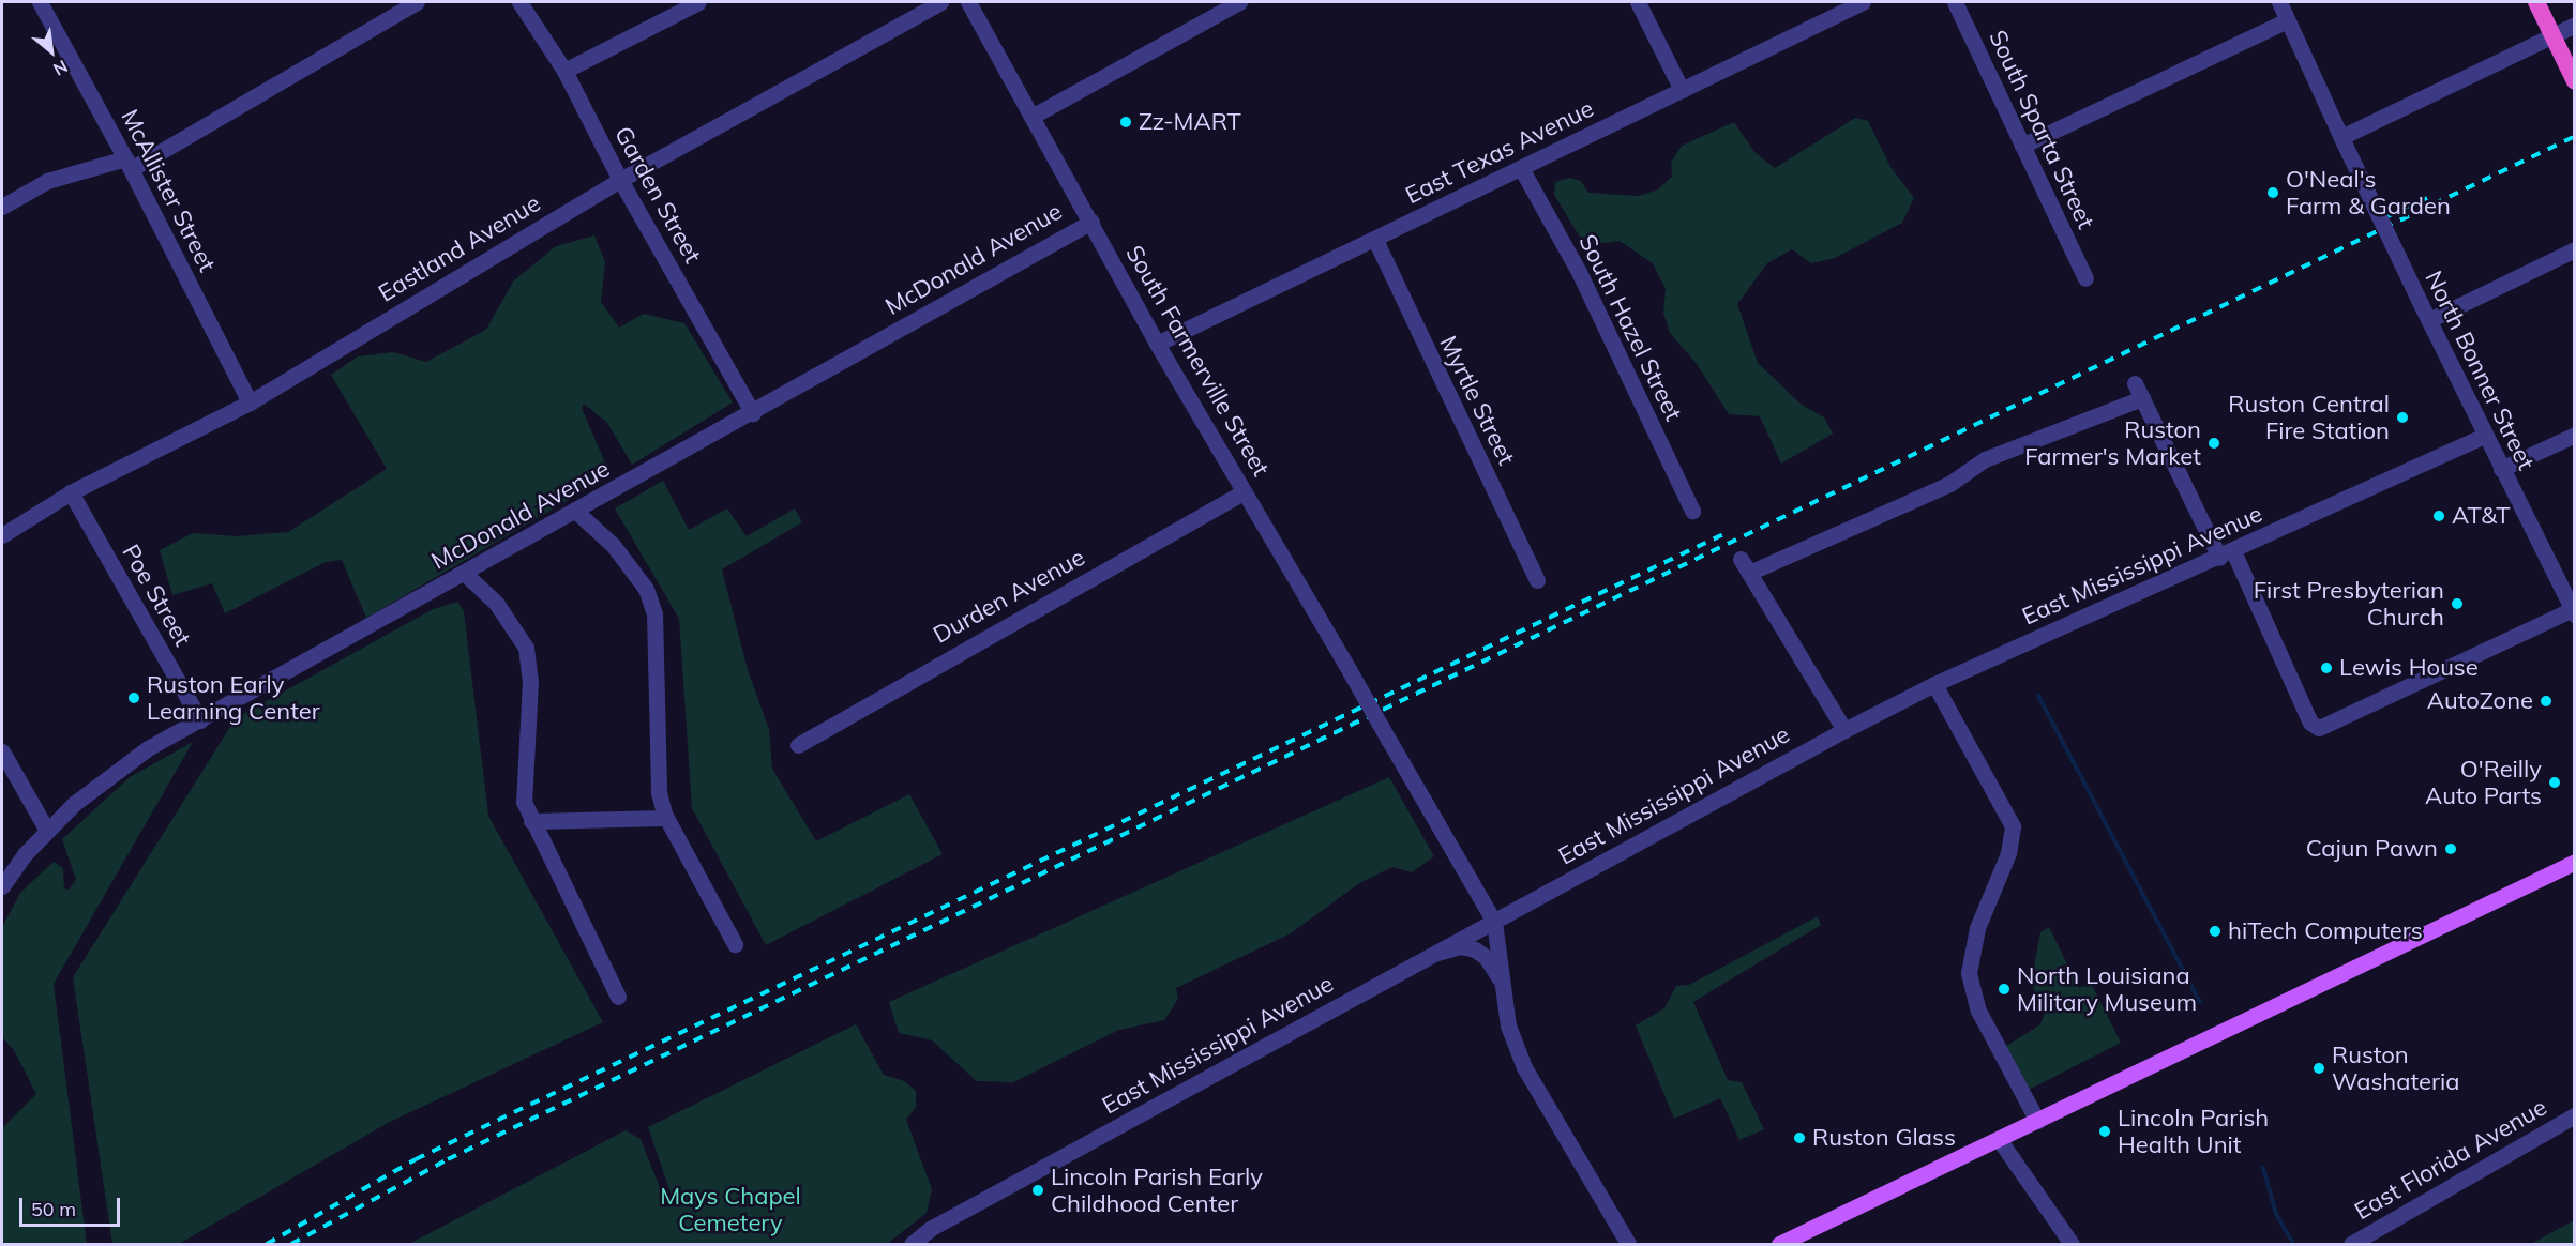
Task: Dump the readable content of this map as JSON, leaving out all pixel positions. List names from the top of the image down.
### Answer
{
  "streets": {
    "street": [
      "South Sparta Street",
      "East Texas Avenue",
      "McAllister Street",
      "Garden Street",
      "Eastland Avenue",
      "McDonald Avenue",
      "South Hazel Street",
      "South Farmerville Street",
      "North Bonner Street",
      "Myrtle Street",
      "East Mississippi Avenue",
      "Poe Street",
      "Durden Avenue",
      "East Florida Avenue"
    ]
  },
  "crossings": [
    ["East Texas Avenue", "South Hazel Street"],
    ["East Texas Avenue", "South Farmerville Street"],
    ["East Texas Avenue", "Myrtle Street"],
    ["McAllister Street", "Eastland Avenue"],
    ["Garden Street", "Eastland Avenue"],
    ["Garden Street", "McDonald Avenue"],
    ["Eastland Avenue", "Poe Street"],
    ["McDonald Avenue", "South Farmerville Street"],
    ["McDonald Avenue", "Poe Street"],
    ["South Farmerville Street", "East Mississippi Avenue"],
    ["South Farmerville Street", "Durden Avenue"],
    ["North Bonner Street", "East Mississippi Avenue"]
  ],
  "parks": ["Mays Chapel Cemetery"],
  "places": [
    "Zz-MART",
    "O'Neal's Farm & Garden",
    "Ruston Central Fire Station",
    "Ruston Farmer's Market",
    "AT&T",
    "First Presbyterian Church",
    "Lewis House",
    "Ruston Early Learning Center",
    "AutoZone",
    "O'Reilly Auto Parts",
    "Cajun Pawn",
    "hiTech Computers",
    "North Louisiana Military Museum",
    "Ruston Washateria",
    "Lincoln Parish Health Unit",
    "Ruston Glass",
    "Lincoln Parish Early Childhood Center"
  ],
  "scale_bar": "50 m",
  "north": "bottom right"
}
